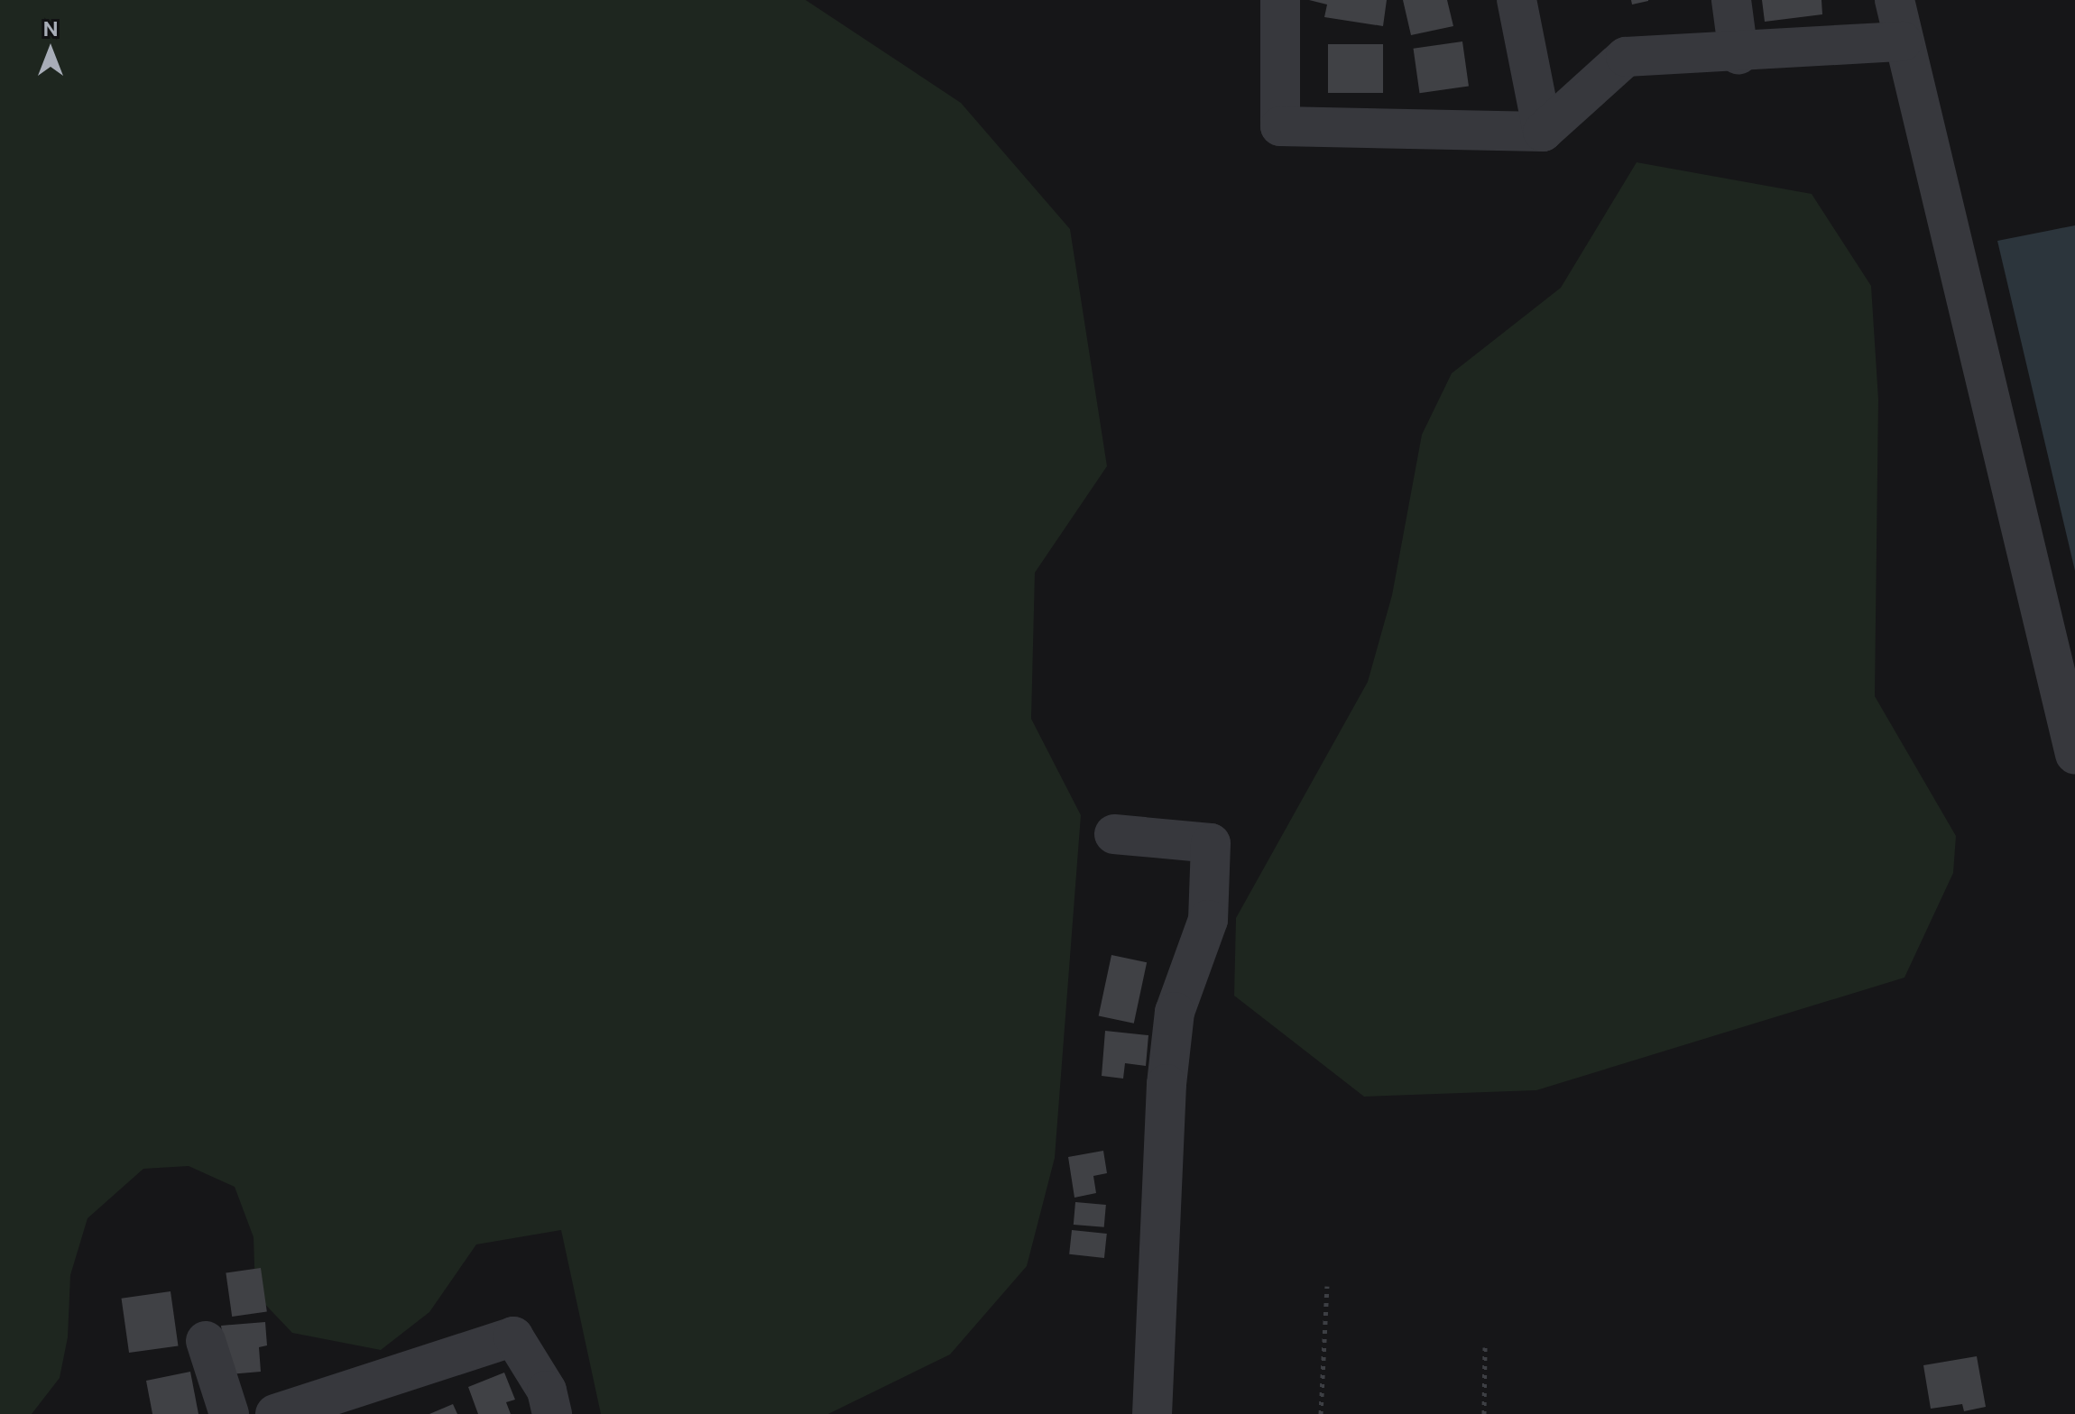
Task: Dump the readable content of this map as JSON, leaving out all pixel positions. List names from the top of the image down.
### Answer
{
  "north": "top"
}
